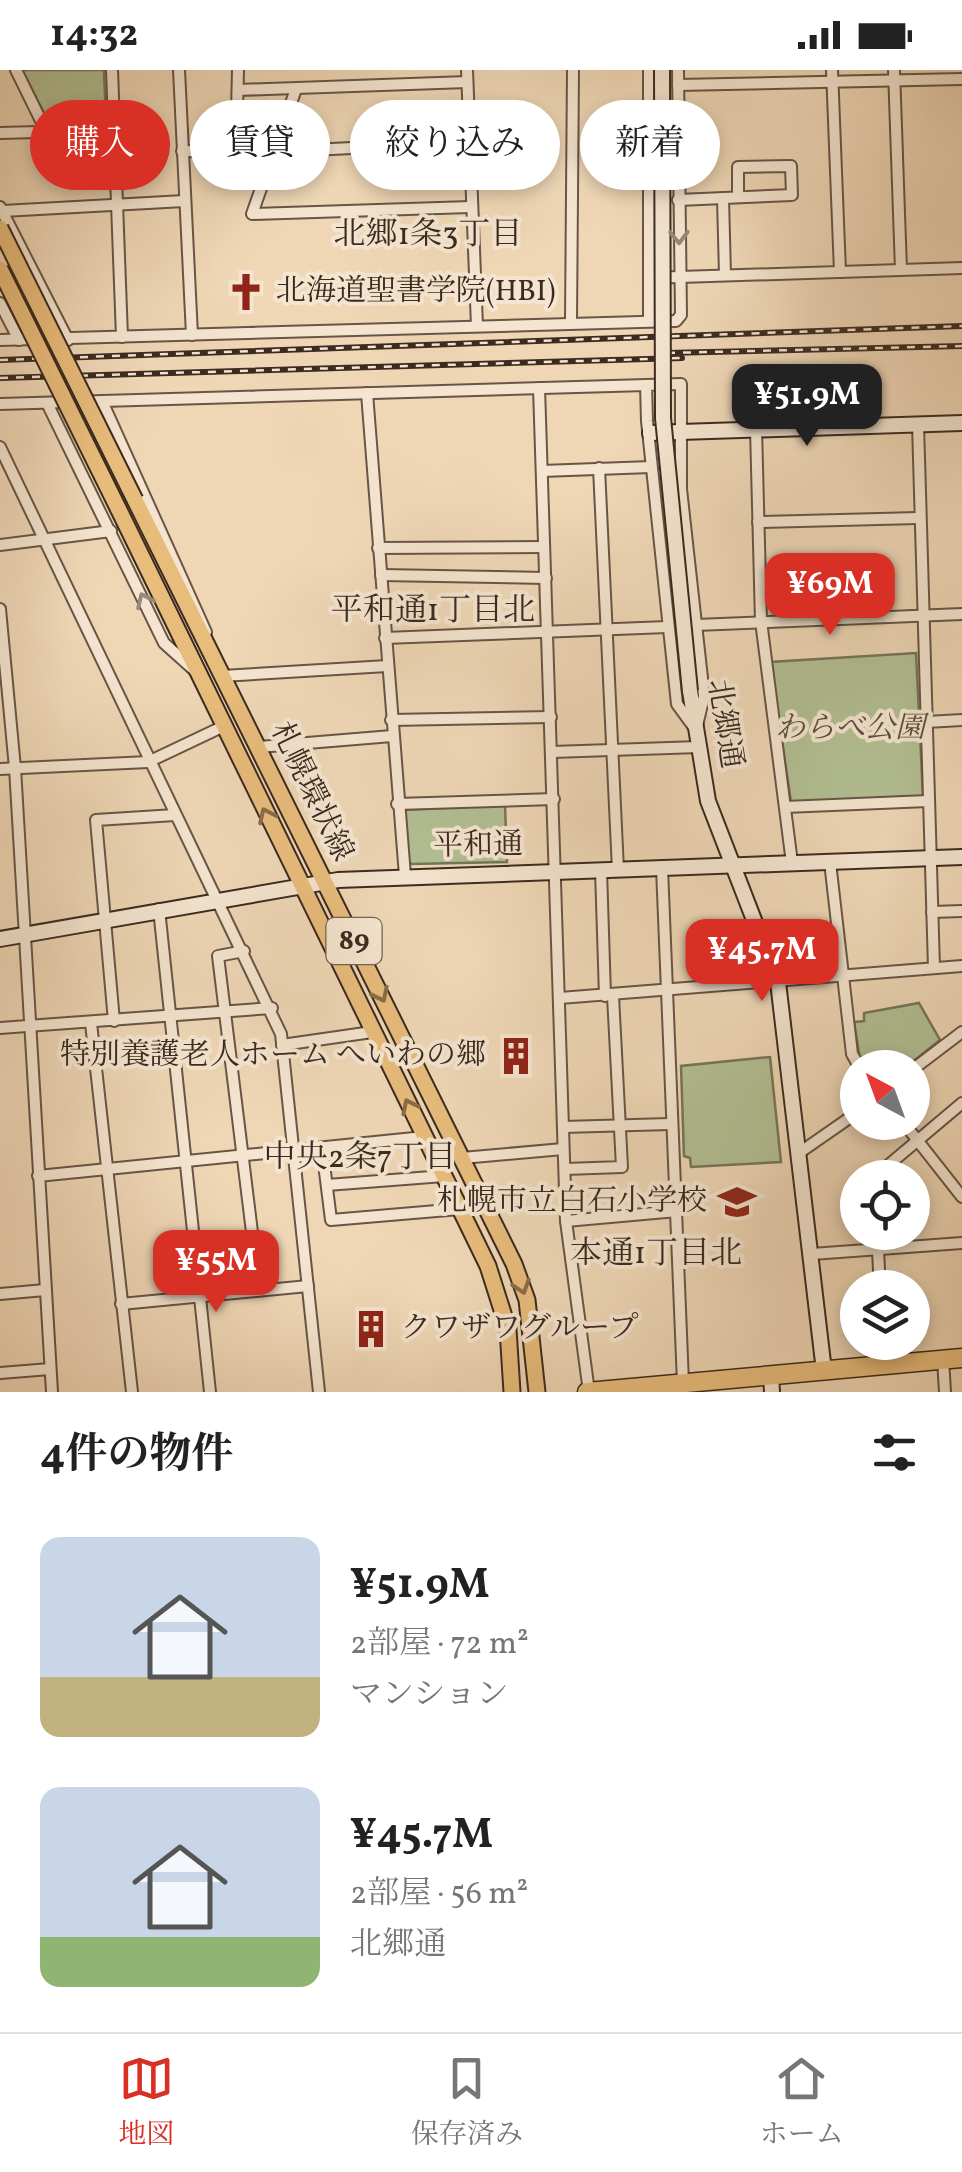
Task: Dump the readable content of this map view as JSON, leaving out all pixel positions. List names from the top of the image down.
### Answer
{
  "streets": {
    "main road": ["札幌環状線", "89"],
    "street": ["北郷通", "平和通"]
  },
  "crossings": [
    ["北郷通", "平和通"],
    ["札幌環状線", "平和通"]
  ],
  "districts": [
    "北郷1条3丁目",
    "平和通1丁目北",
    "中央2条7丁目",
    "本通1丁目北"
  ],
  "parks": ["わらべ公園"],
  "places": {
    "church": ["北海道聖書学院(HBI)"],
    "building": ["特別養護老人ホーム へいわの郷", "クワザワグループ"],
    "school or university": ["札幌市立白石小学校"]
  },
  "north": "top left",
  "page": {
    "status": "14:32",
    "chip": [
      "購入",
      "賃貸",
      "絞り込み",
      "新着"
    ],
    "price": [
      "¥51.9M",
      "¥69M",
      "¥45.7M",
      "¥55M"
    ],
    "heading": "4件の物件",
    "list": [
      {
        "name": "¥51.9M",
        "note": "2部屋 · 72 m² · マンション"
      },
      {
        "name": "¥45.7M",
        "note": "2部屋 · 56 m² · 北郷通"
      }
    ],
    "tabs": ["地図", "保存済み", "ホーム"]
  }
}
